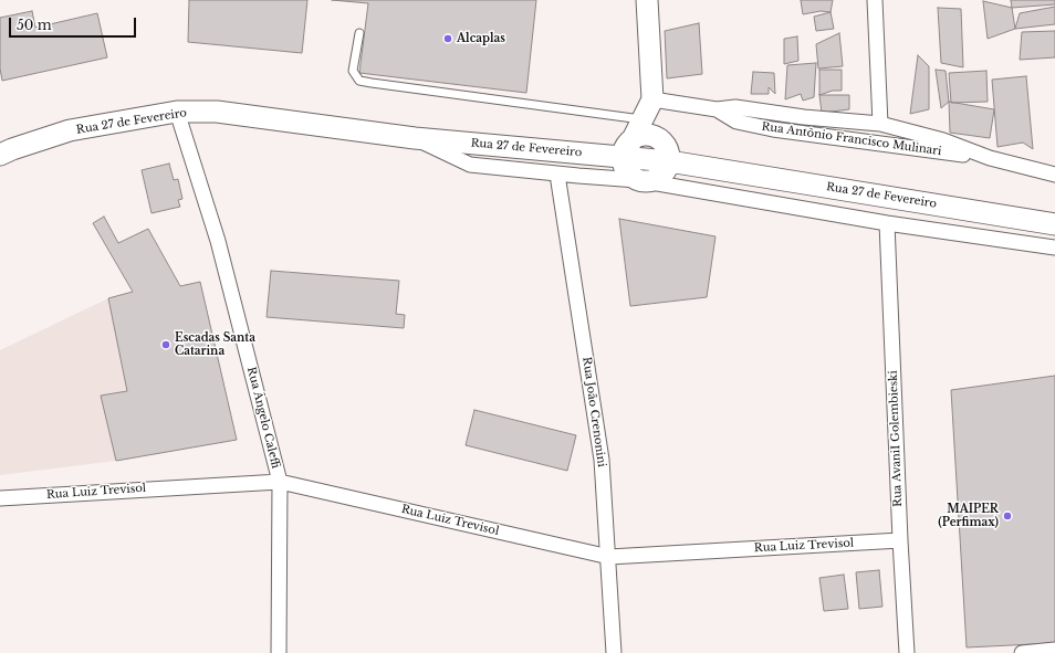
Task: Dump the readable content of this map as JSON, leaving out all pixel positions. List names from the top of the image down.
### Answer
{
  "streets": {
    "main road": ["Rua 27 de Fevereiro"],
    "street": [
      "Rua Antônio Francisco Mulinari",
      "Rua João Crenonini",
      "Rua Ângelo Caleffi",
      "Rua AvaniI Golembieski",
      "Rua Luiz Trevisol"
    ]
  },
  "crossings": [
    ["Rua 27 de Fevereiro", "Rua Ângelo Caleffi"],
    ["Rua João Crenonini", "Rua Luiz Trevisol"],
    ["Rua Ângelo Caleffi", "Rua Luiz Trevisol"],
    ["Rua AvaniI Golembieski", "Rua Luiz Trevisol"]
  ],
  "places": ["Alcaplas", "Escadas Santa Catarina", "MAIPER (Perfimax)"],
  "scale_bar": "50 m"
}
